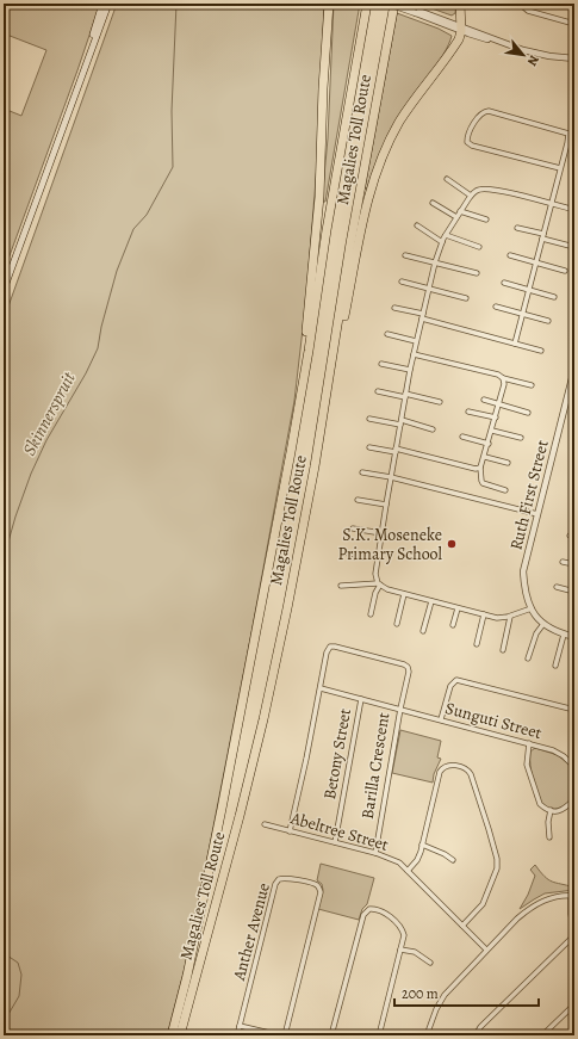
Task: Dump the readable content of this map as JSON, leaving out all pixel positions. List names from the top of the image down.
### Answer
{
  "streets": {
    "highway": ["Magalies Toll Route"],
    "street": [
      "Ruth First Street",
      "Sunguti Street",
      "Betony Street",
      "Barilla Crescent",
      "Abeltree Street",
      "Anther Avenue"
    ]
  },
  "crossings": [
    ["Sunguti Street", "Barilla Crescent"],
    ["Betony Street", "Barilla Crescent"],
    ["Betony Street", "Abeltree Street"],
    ["Barilla Crescent", "Abeltree Street"]
  ],
  "water": ["Skinnerspruit"],
  "places": ["S.K. Moseneke Primary School"],
  "scale_bar": "200 m",
  "north": "bottom right"
}
